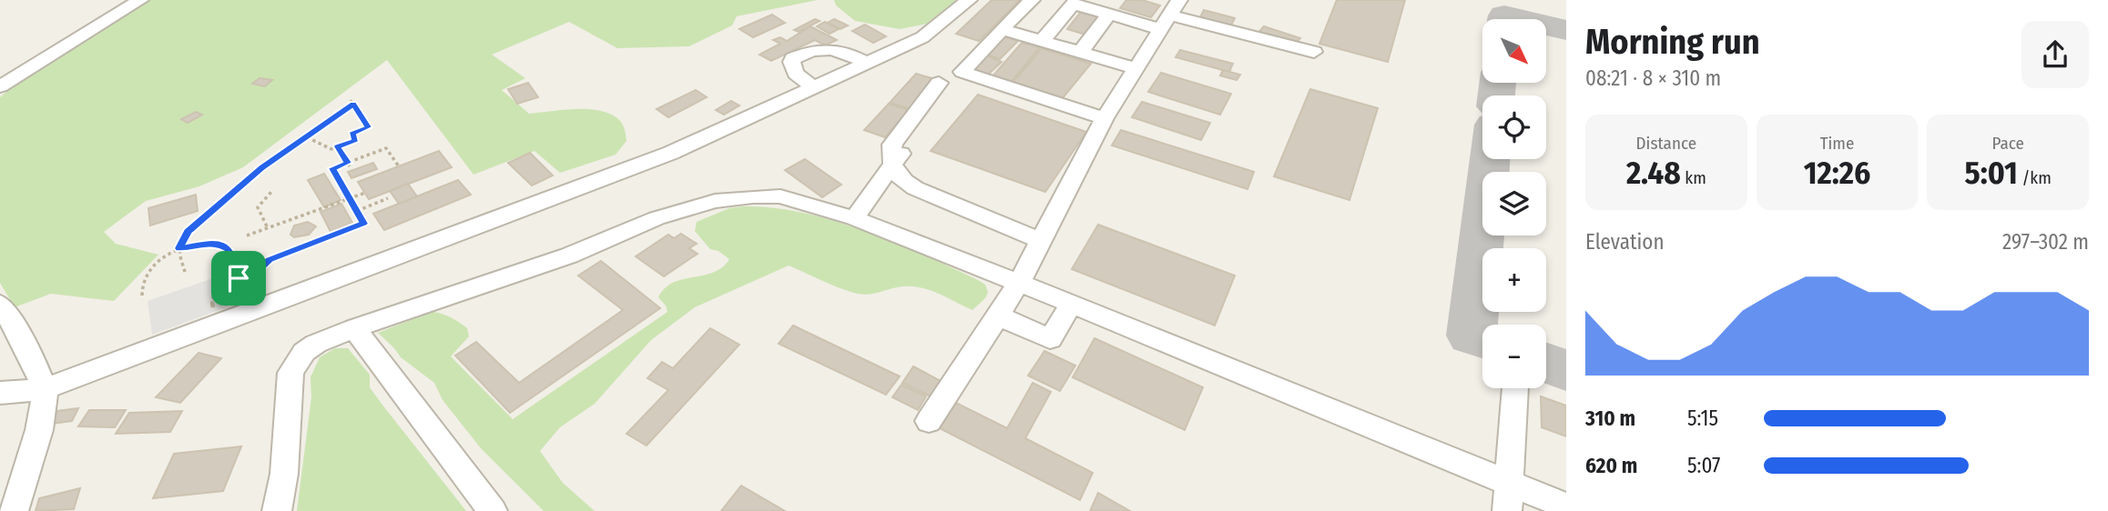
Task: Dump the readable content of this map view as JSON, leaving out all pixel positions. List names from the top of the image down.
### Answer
{
  "north": "bottom right",
  "page": {
    "heading": ["Morning run", "08:21 · 8 × 310 m"],
    "map_buttons": ["+", "−"],
    "stats": [
      ["Distance", "2.48 km"],
      ["Time", "12:26"],
      ["Pace", "5:01 /km"]
    ],
    "chart": ["Elevation", "297–302 m"],
    "list": [
      {
        "name": "310 m",
        "note": "5:15"
      },
      {
        "name": "620 m",
        "note": "5:07"
      }
    ]
  }
}
